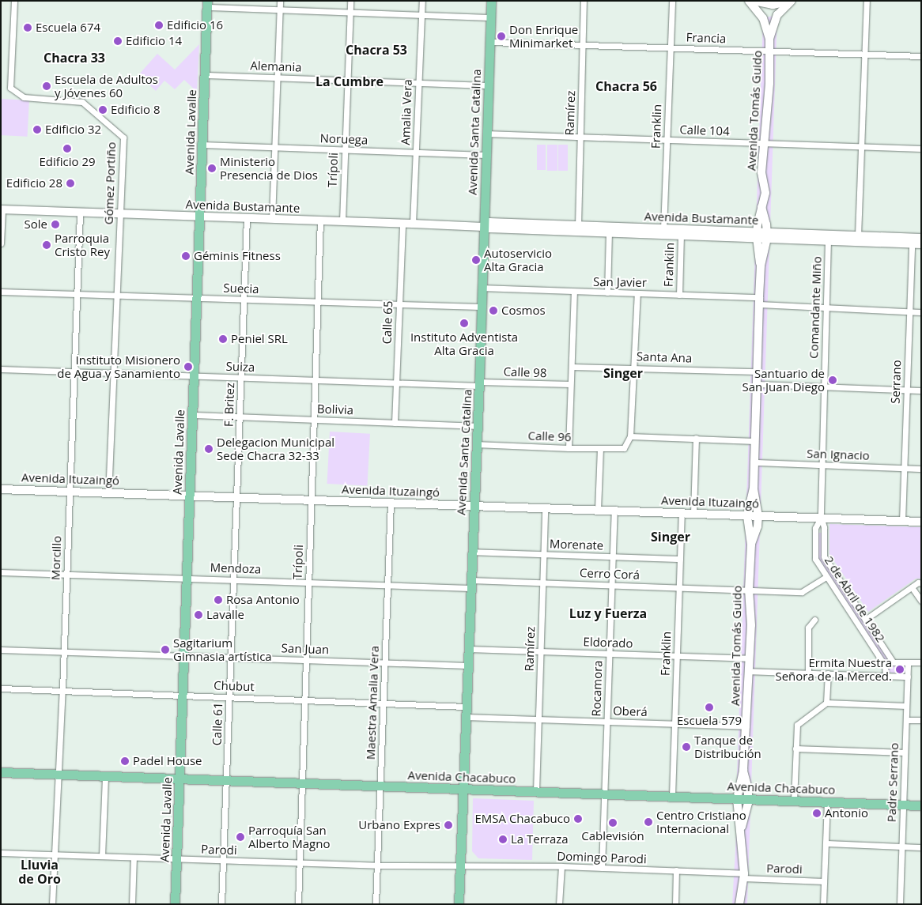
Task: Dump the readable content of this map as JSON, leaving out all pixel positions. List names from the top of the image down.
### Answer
{
  "streets": {
    "main road": [
      "Avenida Tomás Guido",
      "Avenida Lavalle",
      "Avenida Santa Catalina",
      "Avenida Bustamante",
      "Avenida Ituzaingó",
      "Avenida Chacabuco"
    ],
    "street": [
      "Francia",
      "Alemania",
      "Amalia Vera",
      "Ramírez",
      "Franklin",
      "Calle 104",
      "Noruega",
      "Trípoli",
      "Gómez Portiño",
      "Frankiln",
      "San Javier",
      "Suecia",
      "Comandante Miño",
      "Calle 65",
      "Santa Ana",
      "Suiza",
      "Calle 98",
      "Serrano",
      "F. Britez",
      "Bolivia",
      "Calle 96",
      "San Ignacio",
      "Morenate",
      "Morcillo",
      "Mendoza",
      "Cerro Corá",
      "2 de Abril de 1982",
      "Eldorado",
      "San Juan",
      "Chubut",
      "Rocamora",
      "Maestra Amalia Vera",
      "Oberá",
      "Calle 61",
      "Padre Serrano",
      "Parodi",
      "Domingo Parodi"
    ]
  },
  "crossings": [
    ["Francia", "Avenida Tomás Guido"],
    ["Francia", "Ramírez"],
    ["Francia", "Franklin"],
    ["Francia", "Avenida Santa Catalina"],
    ["Alemania", "Amalia Vera"],
    ["Alemania", "Avenida Lavalle"],
    ["Alemania", "Avenida Santa Catalina"],
    ["Alemania", "Trípoli"],
    ["Avenida Tomás Guido", "Calle 104"],
    ["Avenida Tomás Guido", "Avenida Bustamante"],
    ["Avenida Tomás Guido", "San Javier"],
    ["Avenida Tomás Guido", "Santa Ana"],
    ["Avenida Tomás Guido", "San Ignacio"],
    ["Avenida Tomás Guido", "Avenida Ituzaingó"],
    ["Avenida Tomás Guido", "Cerro Corá"],
    ["Avenida Tomás Guido", "Eldorado"],
    ["Avenida Tomás Guido", "Oberá"],
    ["Avenida Tomás Guido", "Avenida Chacabuco"],
    ["Avenida Tomás Guido", "Parodi"],
    ["Avenida Tomás Guido", "Domingo Parodi"],
    ["Amalia Vera", "Noruega"],
    ["Amalia Vera", "Avenida Bustamante"],
    ["Ramírez", "Calle 104"],
    ["Ramírez", "Avenida Bustamante"],
    ["Ramírez", "Avenida Ituzaingó"],
    ["Ramírez", "Morenate"],
    ["Ramírez", "Cerro Corá"],
    ["Ramírez", "Eldorado"],
    ["Ramírez", "Oberá"],
    ["Ramírez", "Avenida Chacabuco"],
    ["Franklin", "Calle 104"],
    ["Franklin", "Avenida Bustamante"],
    ["Franklin", "Avenida Ituzaingó"],
    ["Franklin", "Morenate"],
    ["Franklin", "Cerro Corá"],
    ["Franklin", "Eldorado"],
    ["Franklin", "Oberá"],
    ["Franklin", "Avenida Chacabuco"],
    ["Calle 104", "Avenida Santa Catalina"],
    ["Avenida Lavalle", "Noruega"],
    ["Avenida Lavalle", "Avenida Bustamante"],
    ["Avenida Lavalle", "Suecia"],
    ["Avenida Lavalle", "Suiza"],
    ["Avenida Lavalle", "Bolivia"],
    ["Avenida Lavalle", "Avenida Ituzaingó"],
    ["Avenida Lavalle", "Mendoza"],
    ["Avenida Lavalle", "San Juan"],
    ["Avenida Lavalle", "Chubut"],
    ["Avenida Lavalle", "Avenida Chacabuco"],
    ["Avenida Lavalle", "Parodi"],
    ["Avenida Santa Catalina", "Noruega"],
    ["Avenida Santa Catalina", "Avenida Bustamante"],
    ["Avenida Santa Catalina", "San Javier"],
    ["Avenida Santa Catalina", "Suecia"],
    ["Avenida Santa Catalina", "Suiza"],
    ["Avenida Santa Catalina", "Calle 98"],
    ["Avenida Santa Catalina", "Bolivia"],
    ["Avenida Santa Catalina", "Calle 96"],
    ["Avenida Santa Catalina", "Avenida Ituzaingó"],
    ["Avenida Santa Catalina", "Morenate"],
    ["Avenida Santa Catalina", "Mendoza"],
    ["Avenida Santa Catalina", "Cerro Corá"],
    ["Avenida Santa Catalina", "Eldorado"],
    ["Avenida Santa Catalina", "San Juan"],
    ["Avenida Santa Catalina", "Chubut"],
    ["Avenida Santa Catalina", "Oberá"],
    ["Avenida Santa Catalina", "Avenida Chacabuco"],
    ["Avenida Santa Catalina", "Parodi"],
    ["Avenida Santa Catalina", "Domingo Parodi"],
    ["Noruega", "Trípoli"],
    ["Trípoli", "Avenida Bustamante"],
    ["Trípoli", "Suecia"],
    ["Trípoli", "Suiza"],
    ["Trípoli", "Bolivia"],
    ["Trípoli", "Avenida Ituzaingó"],
    ["Trípoli", "Mendoza"],
    ["Trípoli", "San Juan"],
    ["Trípoli", "Chubut"],
    ["Trípoli", "Avenida Chacabuco"],
    ["Trípoli", "Parodi"],
    ["Gómez Portiño", "Avenida Bustamante"],
    ["Gómez Portiño", "Suecia"],
    ["Gómez Portiño", "Suiza"],
    ["Gómez Portiño", "Avenida Ituzaingó"],
    ["Avenida Bustamante", "Frankiln"],
    ["Avenida Bustamante", "Comandante Miño"],
    ["Avenida Bustamante", "Calle 65"],
    ["Avenida Bustamante", "Serrano"],
    ["Avenida Bustamante", "F. Britez"],
    ["Avenida Bustamante", "Morcillo"],
    ["Frankiln", "San Javier"],
    ["San Javier", "Comandante Miño"],
    ["San Javier", "Serrano"],
    ["Suecia", "Calle 65"],
    ["Suecia", "F. Britez"],
    ["Suecia", "Morcillo"],
    ["Comandante Miño", "San Ignacio"],
    ["Comandante Miño", "Avenida Ituzaingó"],
    ["Comandante Miño", "2 de Abril de 1982"],
    ["Calle 65", "Suiza"],
    ["Calle 65", "Bolivia"],
    ["Suiza", "Calle 98"],
    ["Suiza", "F. Britez"],
    ["Suiza", "Morcillo"],
    ["Serrano", "San Ignacio"],
    ["Serrano", "Avenida Ituzaingó"],
    ["F. Britez", "Bolivia"],
    ["F. Britez", "Avenida Ituzaingó"],
    ["F. Britez", "Calle 61"],
    ["Avenida Ituzaingó", "Morcillo"],
    ["Avenida Ituzaingó", "2 de Abril de 1982"],
    ["Avenida Ituzaingó", "Rocamora"],
    ["Avenida Ituzaingó", "Maestra Amalia Vera"],
    ["Avenida Ituzaingó", "Calle 61"],
    ["Morenate", "Rocamora"],
    ["Morcillo", "Mendoza"],
    ["Morcillo", "San Juan"],
    ["Morcillo", "Chubut"],
    ["Morcillo", "Avenida Chacabuco"],
    ["Morcillo", "Parodi"],
    ["Mendoza", "Cerro Corá"],
    ["Mendoza", "Maestra Amalia Vera"],
    ["Mendoza", "Calle 61"],
    ["Cerro Corá", "2 de Abril de 1982"],
    ["Cerro Corá", "Rocamora"],
    ["Eldorado", "Rocamora"],
    ["San Juan", "Maestra Amalia Vera"],
    ["San Juan", "Calle 61"],
    ["Chubut", "Maestra Amalia Vera"],
    ["Chubut", "Calle 61"],
    ["Rocamora", "Oberá"],
    ["Rocamora", "Avenida Chacabuco"],
    ["Rocamora", "Domingo Parodi"],
    ["Maestra Amalia Vera", "Avenida Chacabuco"],
    ["Maestra Amalia Vera", "Parodi"],
    ["Calle 61", "Avenida Chacabuco"],
    ["Calle 61", "Parodi"],
    ["Avenida Chacabuco", "Padre Serrano"],
    ["Parodi", "Domingo Parodi"]
  ],
  "districts": [
    "Chacra 53",
    "Chacra 33",
    "La Cumbre",
    "Chacra 56",
    "Singer",
    "Singer",
    "Luz y Fuerza",
    "Lluvia de Oro"
  ],
  "places": [
    "Edificio 16",
    "Escuela 674",
    "Don Enrique Minimarket",
    "Edificio 14",
    "Escuela de Adultos y Jóvenes 60",
    "Edificio 8",
    "Edificio 32",
    "Edificio 29",
    "Ministerio Presencia de Dios",
    "Edificio 28",
    "Sole",
    "Parroquia Cristo Rey",
    "Géminis Fitness",
    "Autoservicio Alta Gracia",
    "Cosmos",
    "Instituto Adventista Alta Gracia",
    "Peniel SRL",
    "Instituto Misionero de Agua y Sanamiento",
    "Santuario de San Juan Diego",
    "Delegacion Municipal Sede Chacra 32-33",
    "Rosa Antonio",
    "Lavalle",
    "Sagitarium Gimnasia artística",
    "Ermita Nuestra Señora de la Merced.",
    "Escuela 579",
    "Tanque de Distribución",
    "Padel House",
    "Antonio",
    "EMSA Chacabuco",
    "Centro Cristiano Internacional",
    "Cablevisión",
    "Urbano Expres",
    "Parroquía San Alberto Magno",
    "La Terraza"
  ]
}
